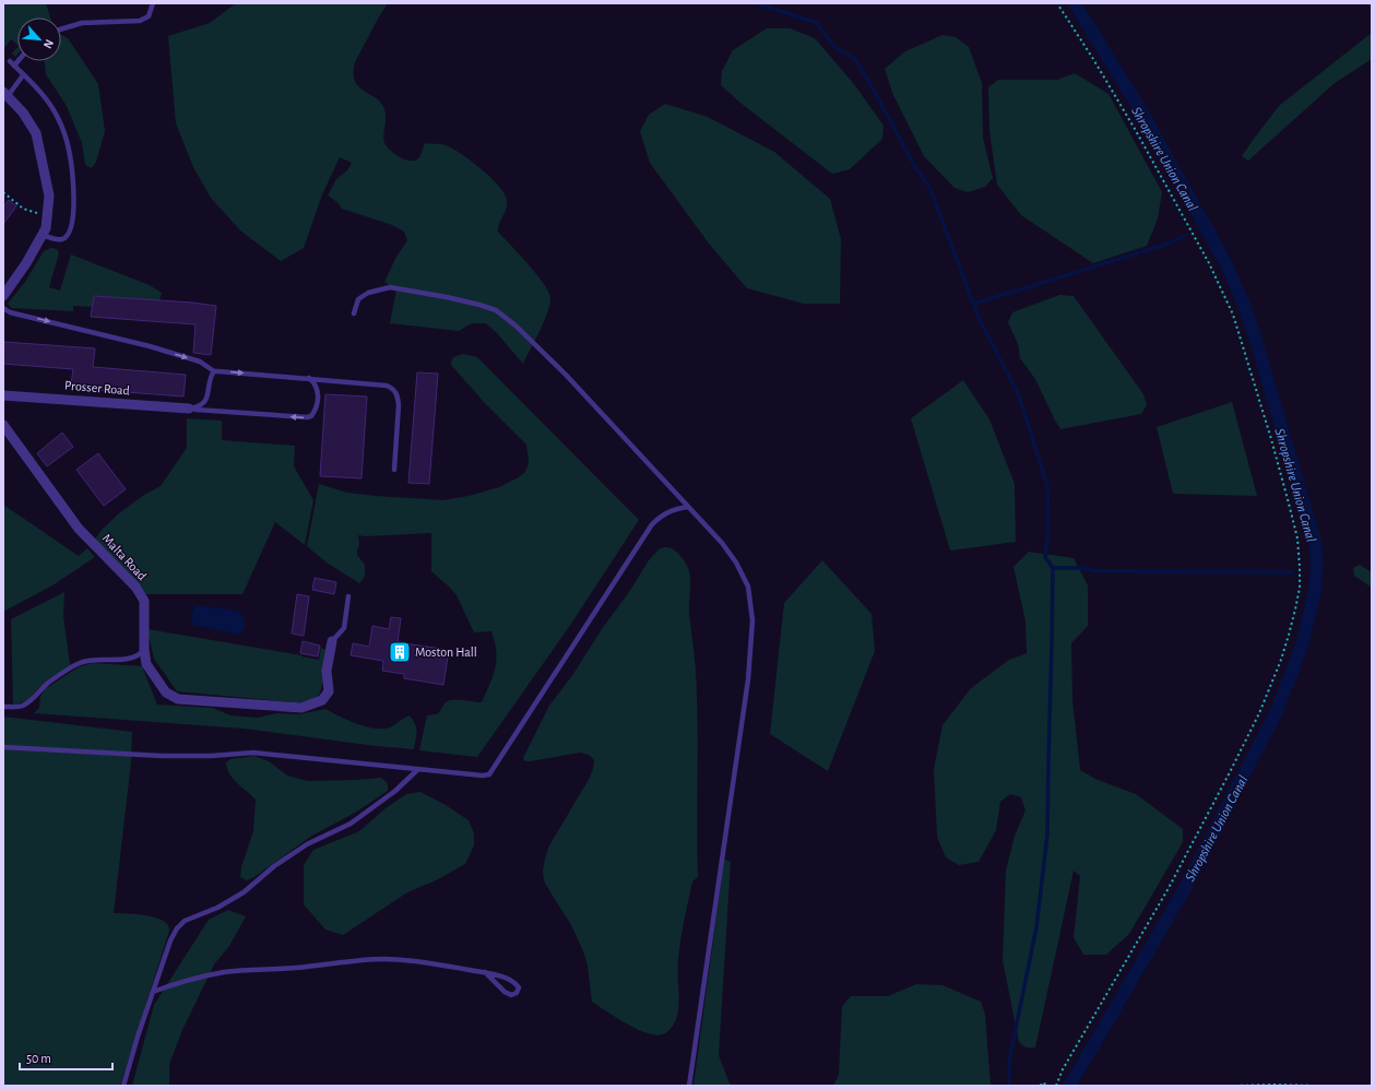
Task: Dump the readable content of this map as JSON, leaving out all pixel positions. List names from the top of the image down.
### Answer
{
  "streets": {
    "street": ["Prosser Road", "Malta Road"]
  },
  "water": ["Shropshire Union Canal"],
  "places": {
    "building": ["Moston Hall"]
  },
  "scale_bar": "50 m",
  "north": "bottom right"
}
